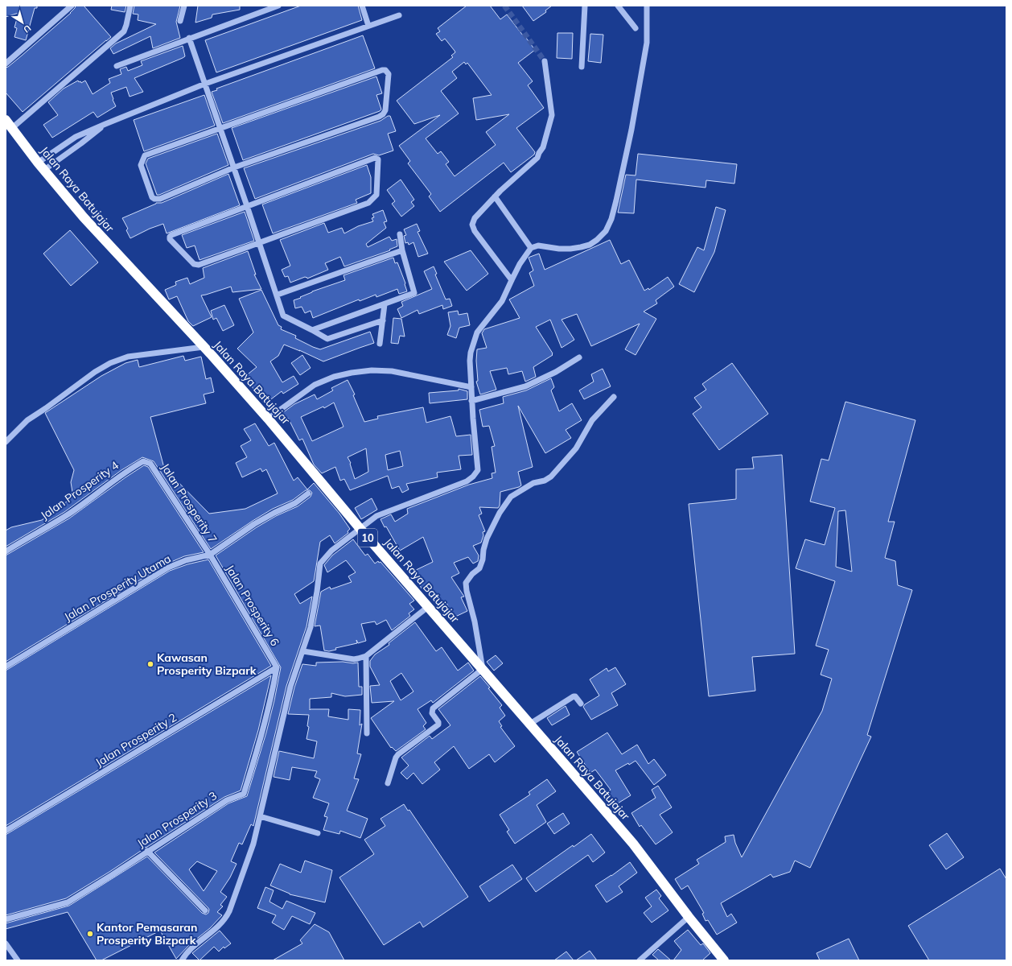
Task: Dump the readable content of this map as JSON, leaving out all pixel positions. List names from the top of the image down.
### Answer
{
  "streets": {
    "highway": ["Jalan Raya Batujajar", "10"],
    "street": [
      "Jalan Prosperity 4",
      "Jalan Prosperity 7",
      "Jalan Prosperity Utama",
      "Jalan Prosperity 6",
      "Jalan Prosperity 2",
      "Jalan Prosperity 3"
    ]
  },
  "crossings": [
    ["Jalan Prosperity 4", "Jalan Prosperity 7"],
    ["Jalan Prosperity 7", "Jalan Prosperity Utama"],
    ["Jalan Prosperity 7", "Jalan Prosperity 6"],
    ["Jalan Prosperity Utama", "Jalan Prosperity 6"],
    ["Jalan Prosperity 6", "Jalan Prosperity 2"],
    ["Jalan Prosperity 6", "Jalan Prosperity 3"],
    ["Jalan Prosperity 2", "Jalan Prosperity 3"]
  ],
  "places": ["Kawasan Prosperity Bizpark", "Kantor Pemasaran Prosperity Bizpark"],
  "north": "bottom right"
}
